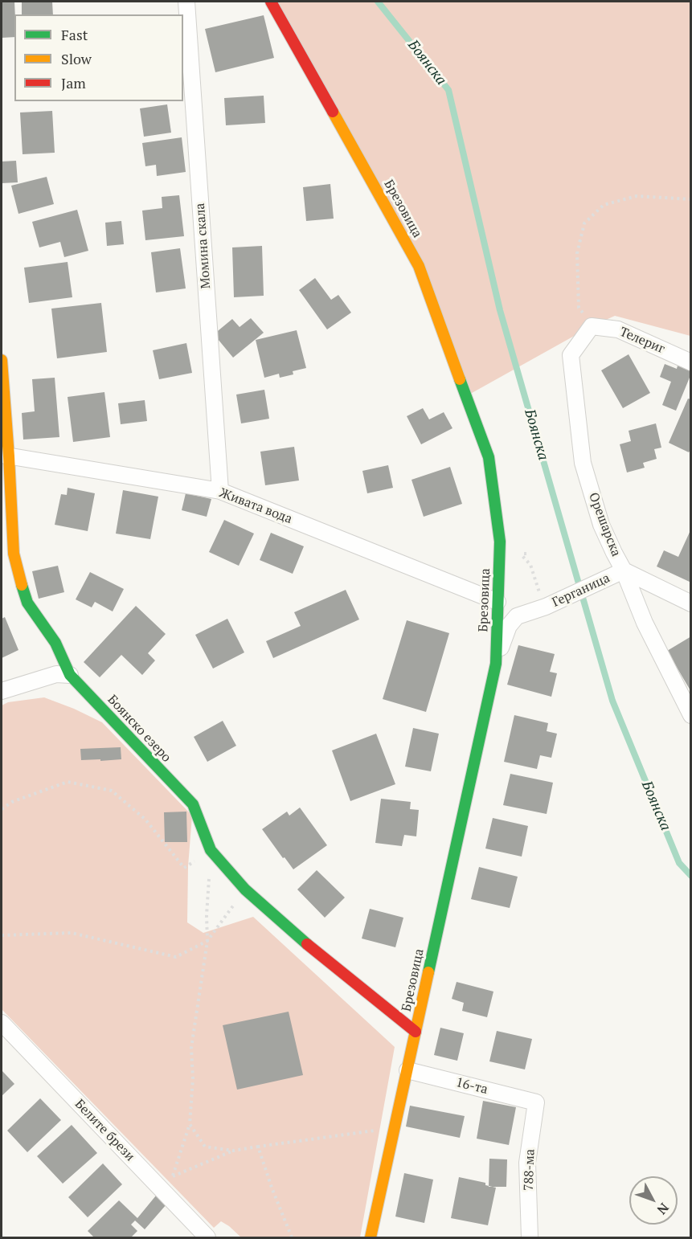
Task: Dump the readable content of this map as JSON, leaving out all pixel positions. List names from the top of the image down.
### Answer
{
  "streets": {
    "street": [
      "Брезовица",
      "Момина скала",
      "Телериг",
      "Живата вода",
      "Орешарска",
      "Герганица",
      "Боянско езеро",
      "16-та",
      "Белите брези",
      "788-ма"
    ]
  },
  "crossings": [
    ["Брезовица", "Живата вода"],
    ["Брезовица", "Герганица"],
    ["Брезовица", "Боянско езеро"],
    ["Брезовица", "16-та"],
    ["Момина скала", "Живата вода"],
    ["Телериг", "Орешарска"],
    ["Живата вода", "Боянско езеро"],
    ["Орешарска", "Герганица"],
    ["16-та", "788-ма"]
  ],
  "water": ["Боянска"],
  "legend": ["Fast", "Slow", "Jam"],
  "north": "bottom right"
}
